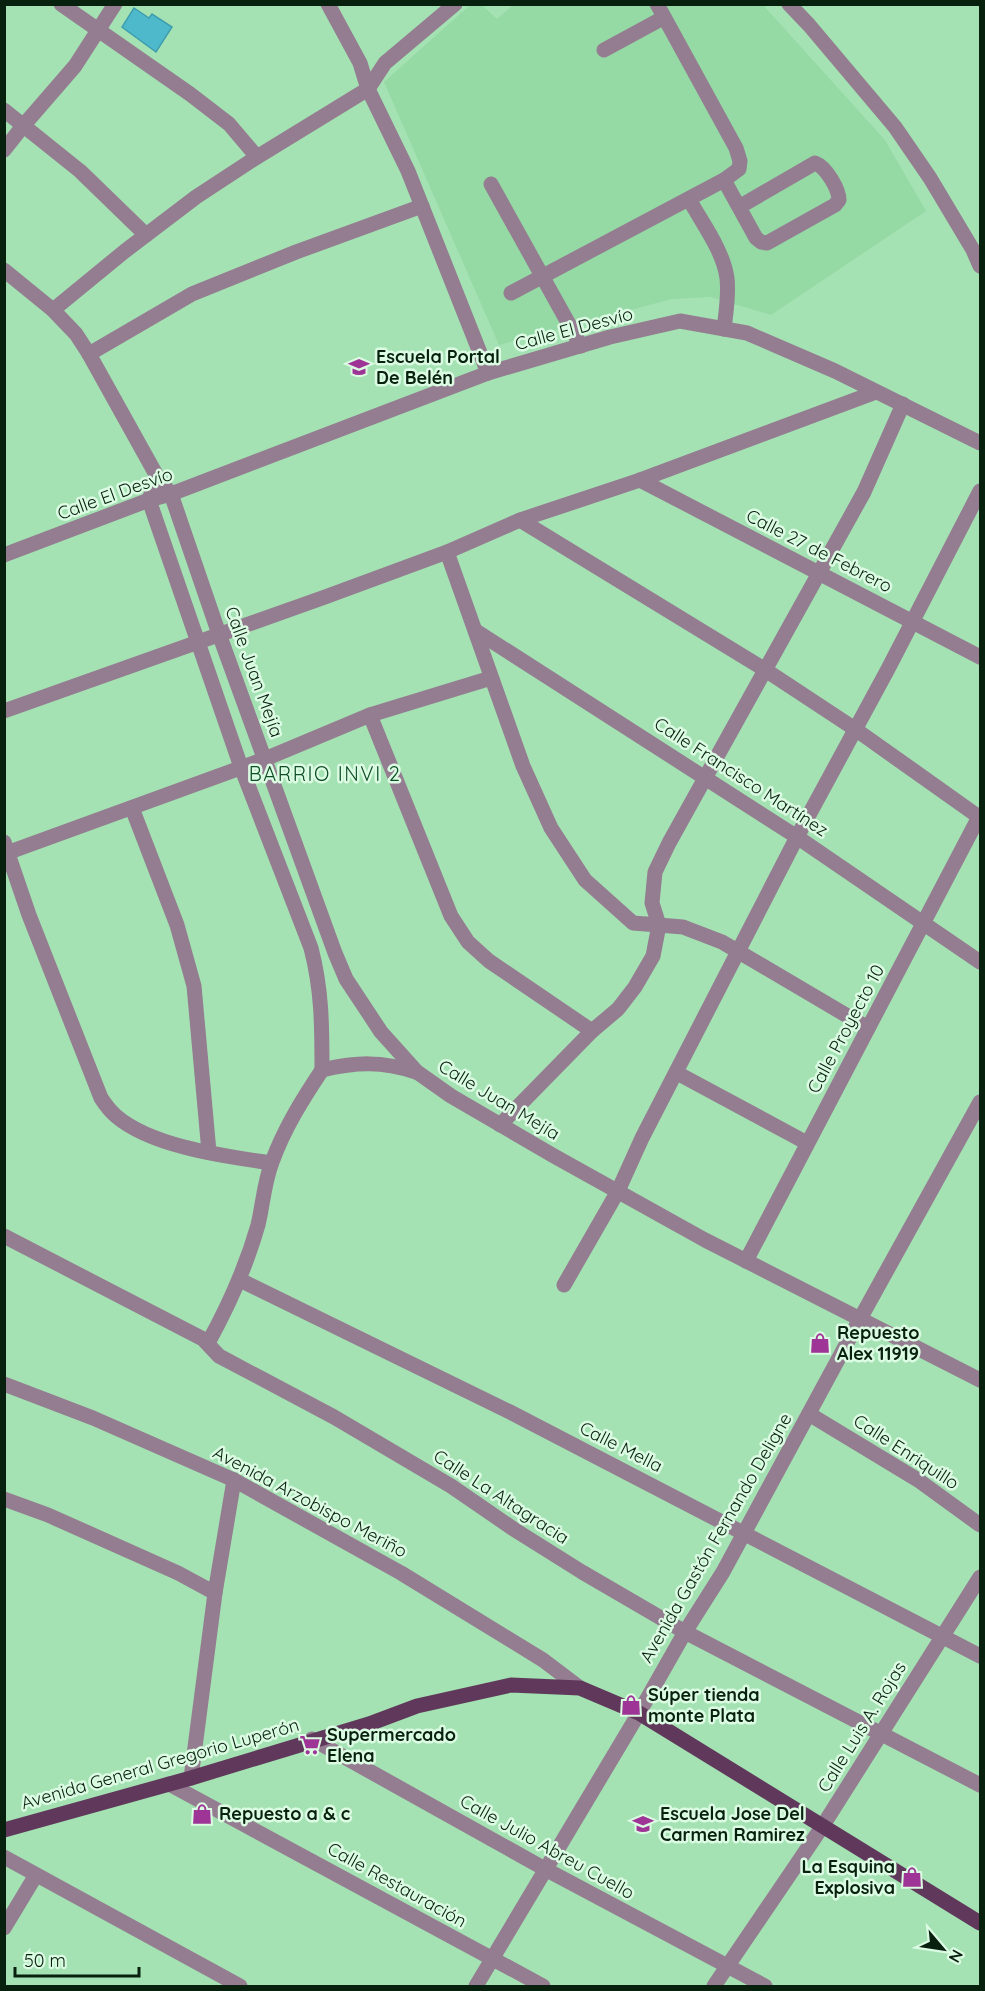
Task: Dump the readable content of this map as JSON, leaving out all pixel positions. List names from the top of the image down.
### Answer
{
  "streets": {
    "main road": ["Avenida General Gregorio Luperón"],
    "street": [
      "Calle El Desvío",
      "Calle 27 de Febrero",
      "Calle Juan Mejía",
      "Calle Francisco Martínez",
      "Calle Proyecto 10",
      "Calle Mella",
      "Calle Enriquillo",
      "Calle La Altagracia",
      "Avenida Arzobispo Meriño",
      "Avenida Gastón Fernando Deligne",
      "Calle Luis A. Rojas",
      "Calle Julio Abreu Cuello",
      "Calle Restauración"
    ]
  },
  "crossings": [
    ["Calle El Desvío", "Calle Juan Mejía"],
    ["Calle Juan Mejía", "Calle Proyecto 10"],
    ["Calle Juan Mejía", "Avenida Gastón Fernando Deligne"],
    ["Calle Francisco Martínez", "Calle Proyecto 10"],
    ["Calle Mella", "Avenida Gastón Fernando Deligne"],
    ["Calle Mella", "Calle Luis A. Rojas"],
    ["Calle Enriquillo", "Avenida Gastón Fernando Deligne"],
    ["Calle La Altagracia", "Avenida Gastón Fernando Deligne"],
    ["Calle La Altagracia", "Calle Luis A. Rojas"],
    ["Avenida Arzobispo Meriño", "Avenida General Gregorio Luperón"],
    ["Avenida Gastón Fernando Deligne", "Avenida General Gregorio Luperón"],
    ["Avenida Gastón Fernando Deligne", "Calle Julio Abreu Cuello"],
    ["Avenida Gastón Fernando Deligne", "Calle Restauración"],
    ["Calle Luis A. Rojas", "Calle Julio Abreu Cuello"],
    ["Avenida General Gregorio Luperón", "Calle Julio Abreu Cuello"],
    ["Avenida General Gregorio Luperón", "Calle Restauración"]
  ],
  "districts": ["BARRIO INVI 2"],
  "places": {
    "school or university": ["Escuela Portal De Belén", "Escuela Jose Del Carmen Ramirez"],
    "shop": [
      "Repuesto Alex 11919",
      "Súper tienda monte Plata",
      "Repuesto a & c",
      "La Esquina Explosiva"
    ],
    "supermarket": ["Supermercado Elena"]
  },
  "scale_bar": "50 m",
  "north": "bottom right"
}
